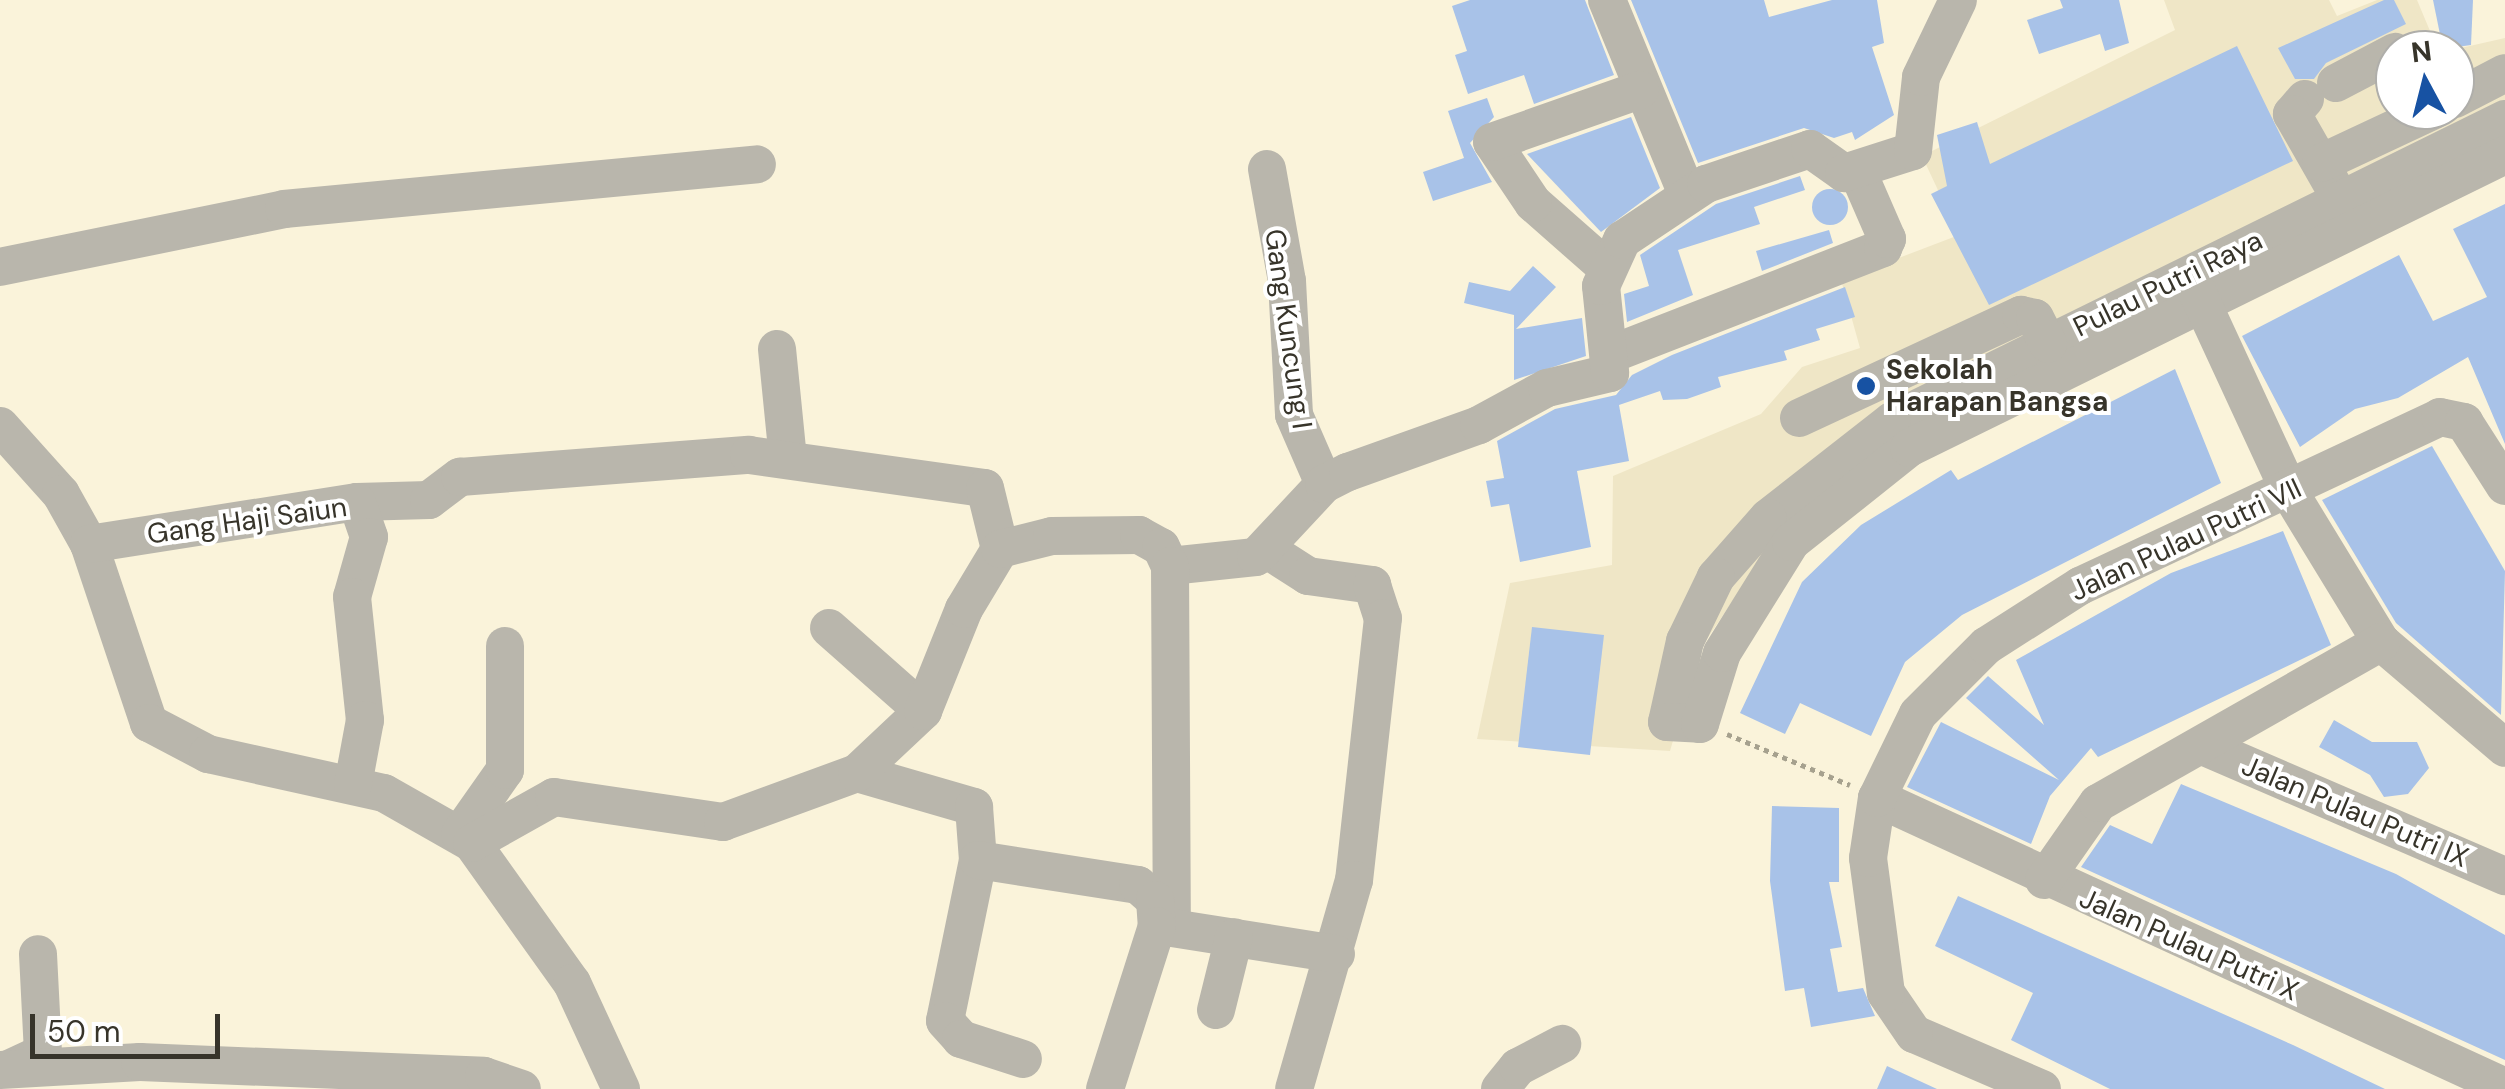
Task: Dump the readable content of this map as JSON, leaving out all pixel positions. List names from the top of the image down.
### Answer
{
  "streets": {
    "street": [
      "Pulau Putri Raya",
      "Gang Kuncung I",
      "Gang Haji Saiun",
      "Jalan Pulau Putri VII",
      "Jalan Pulau Putri IX",
      "Jalan Pulau Putri X"
    ]
  },
  "crossings": [
    ["Jalan Pulau Putri VII", "Jalan Pulau Putri X"],
    ["Jalan Pulau Putri IX", "Jalan Pulau Putri X"]
  ],
  "places": ["Sekolah Harapan Bangsa"],
  "scale_bar": "50 m",
  "north": "top"
}
